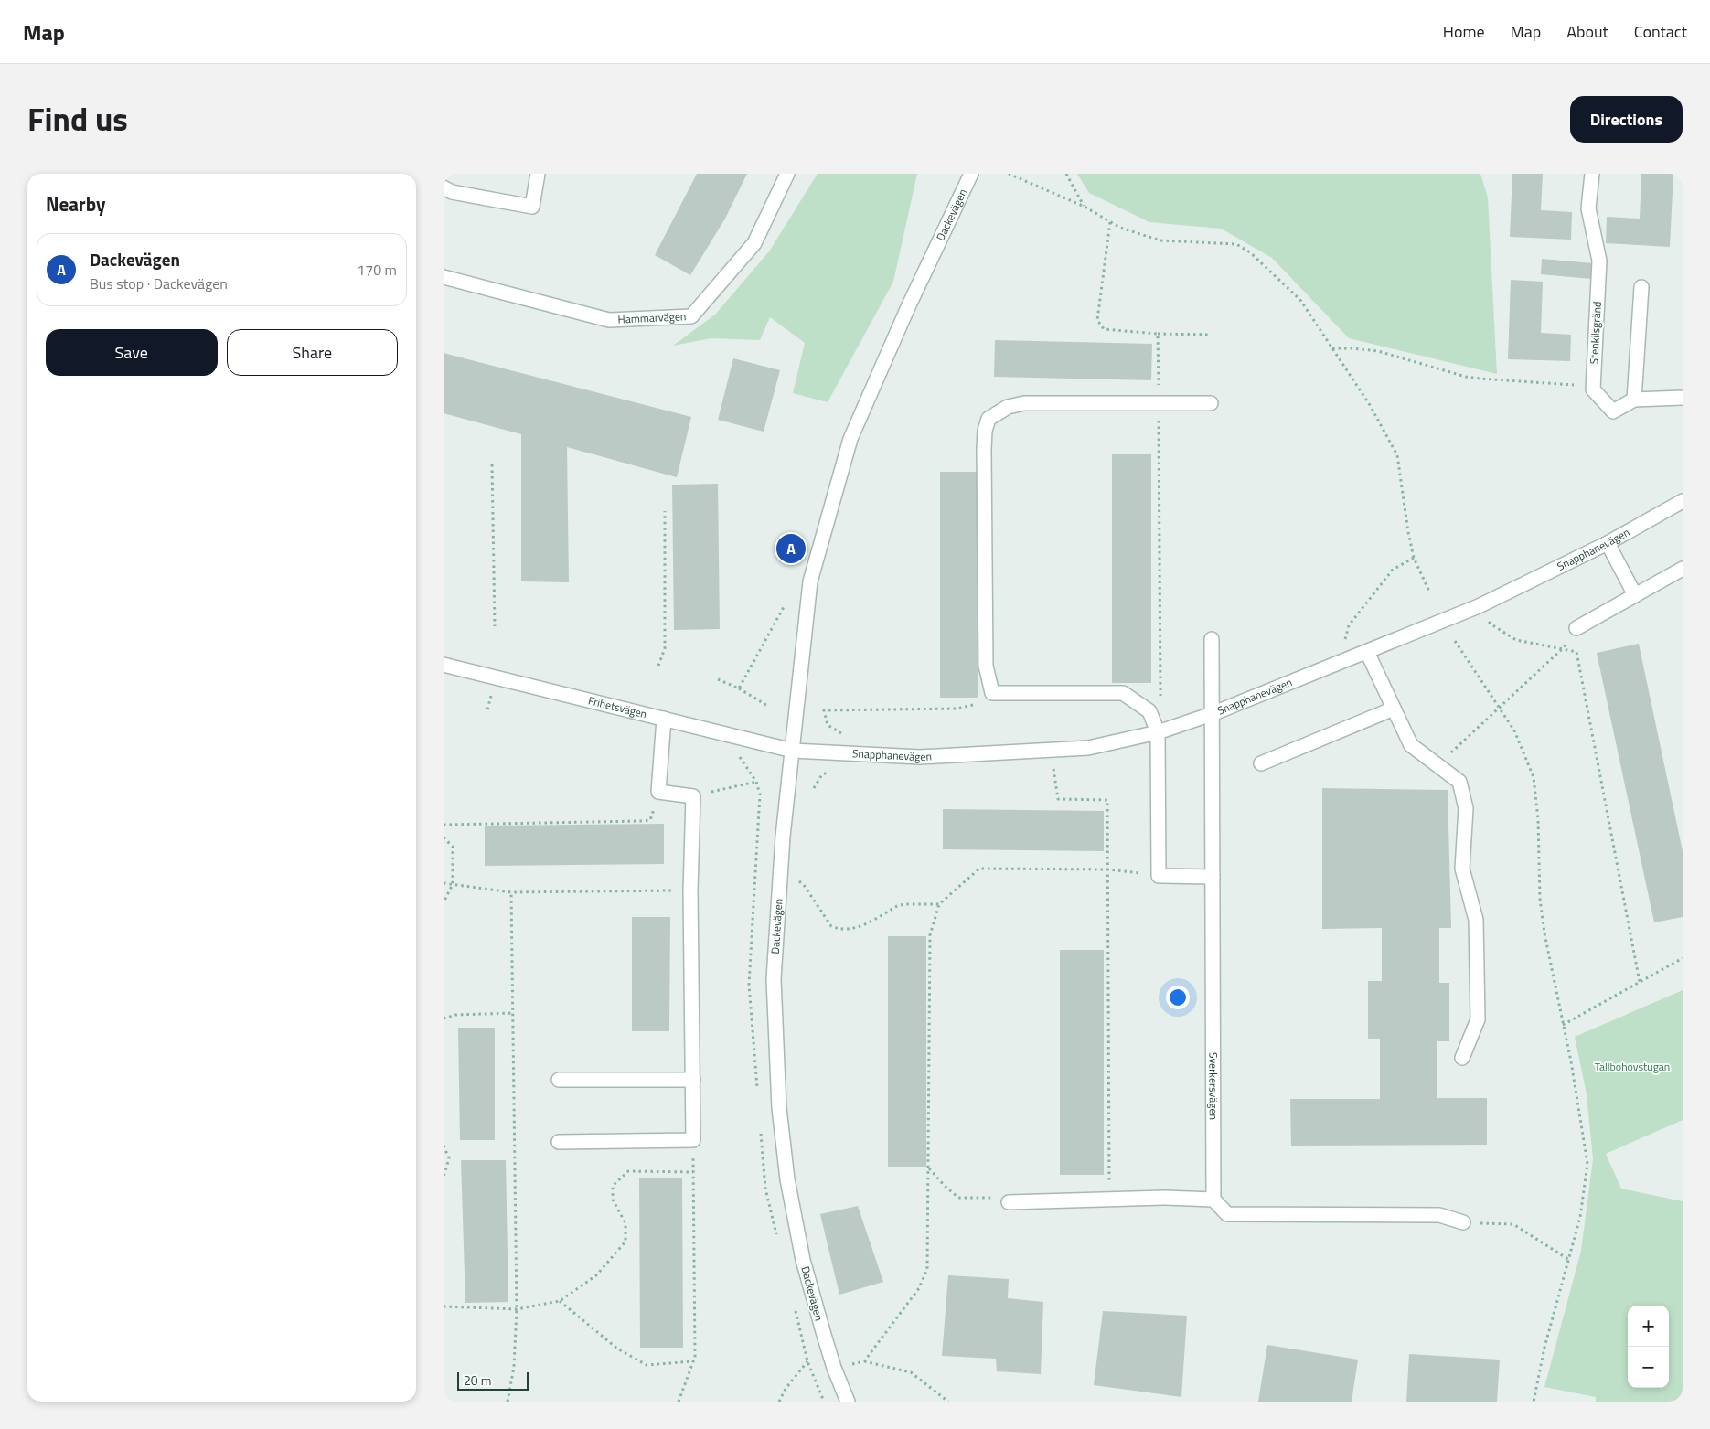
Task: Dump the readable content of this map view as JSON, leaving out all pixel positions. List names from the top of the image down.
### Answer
{
  "streets": {
    "street": [
      "Dackevägen",
      "Hammarvägen",
      "Stenkilsgränd",
      "Snapphanevägen",
      "Frihetsvägen",
      "Sverkersvägen"
    ]
  },
  "crossings": [
    ["Dackevägen", "Snapphanevägen"],
    ["Dackevägen", "Frihetsvägen"],
    ["Snapphanevägen", "Frihetsvägen"],
    ["Snapphanevägen", "Sverkersvägen"]
  ],
  "parks": ["Tallbohovstugan"],
  "scale_bar": "20 m",
  "page": {
    "header": "Map",
    "nav": [
      "Home",
      "Map",
      "About",
      "Contact"
    ],
    "title": "Find us",
    "buttons": [
      "Directions",
      ["Save", "Share"]
    ],
    "heading": "Nearby",
    "list": [
      {
        "mark": "A",
        "name": "Dackevägen",
        "note": "Bus stop · Dackevägen",
        "value": "170 m"
      }
    ],
    "pins": "A",
    "map_buttons": ["+", "−"],
    "scale": "20 m"
  }
}
